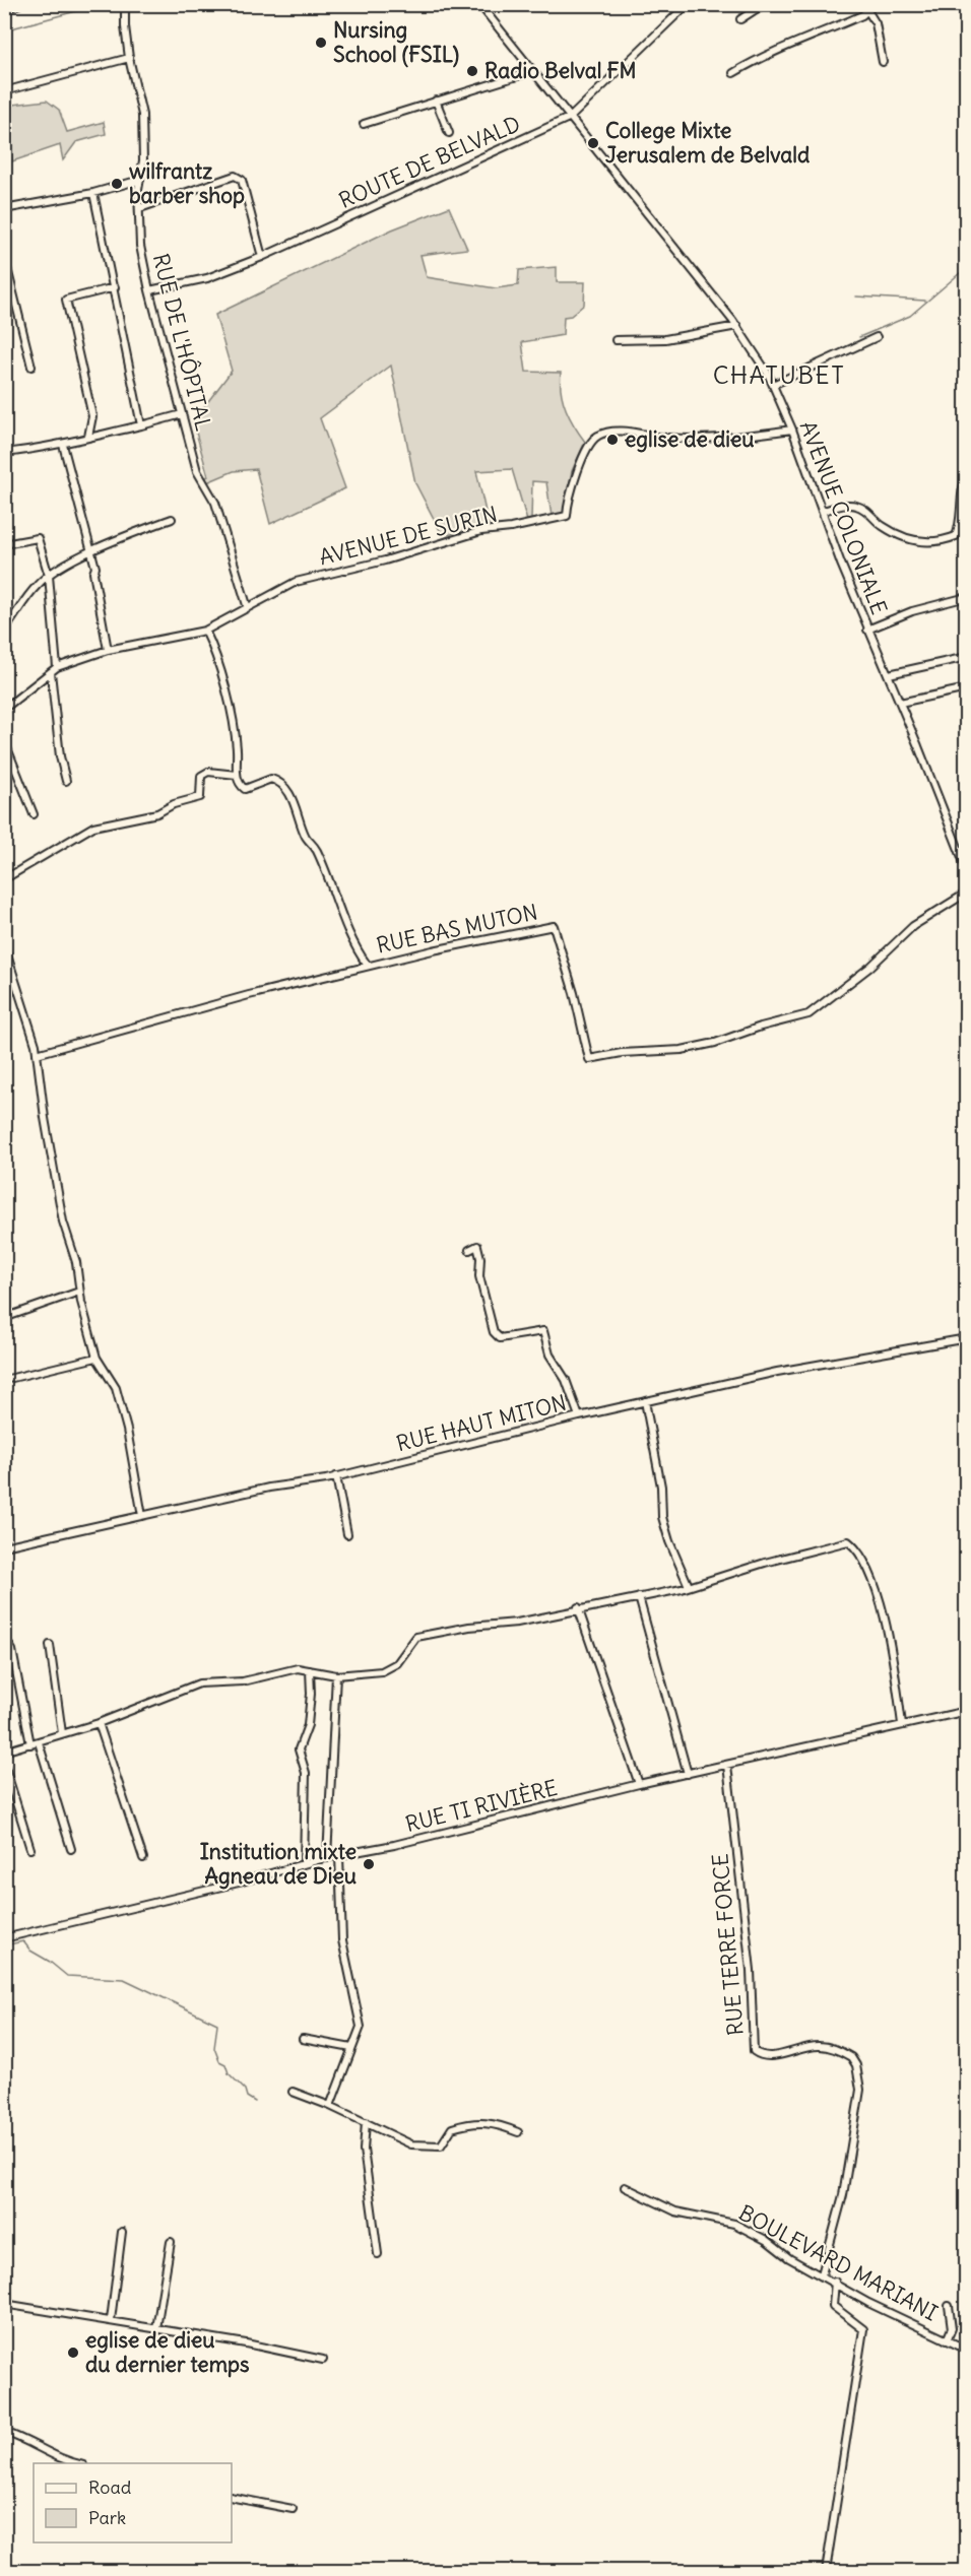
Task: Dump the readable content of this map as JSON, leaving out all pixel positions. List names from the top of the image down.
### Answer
{
  "streets": {
    "street": [
      "ROUTE DE BELVALD",
      "RUE DE L'HÔPITAL",
      "AVENUE COLONIALE",
      "AVENUE DE SURIN",
      "RUE BAS MUTON",
      "RUE HAUT MITON",
      "RUE TI RIVIÈRE",
      "RUE TERRE FORCE",
      "BOULEVARD MARIANI"
    ]
  },
  "crossings": [
    ["ROUTE DE BELVALD", "RUE DE L'HÔPITAL"],
    ["ROUTE DE BELVALD", "AVENUE COLONIALE"],
    ["RUE DE L'HÔPITAL", "AVENUE DE SURIN"],
    ["AVENUE COLONIALE", "AVENUE DE SURIN"],
    ["RUE TI RIVIÈRE", "RUE TERRE FORCE"],
    ["RUE TERRE FORCE", "BOULEVARD MARIANI"]
  ],
  "districts": ["CHATUBET"],
  "places": [
    "Nursing School (FSIL)",
    "Radio Belval FM",
    "College Mixte Jerusalem de Belvald",
    "wilfrantz barber shop",
    "eglise de dieu",
    "Institution mixte Agneau de Dieu",
    "eglise de dieu du dernier temps"
  ],
  "legend": ["Road", "Park"]
}
